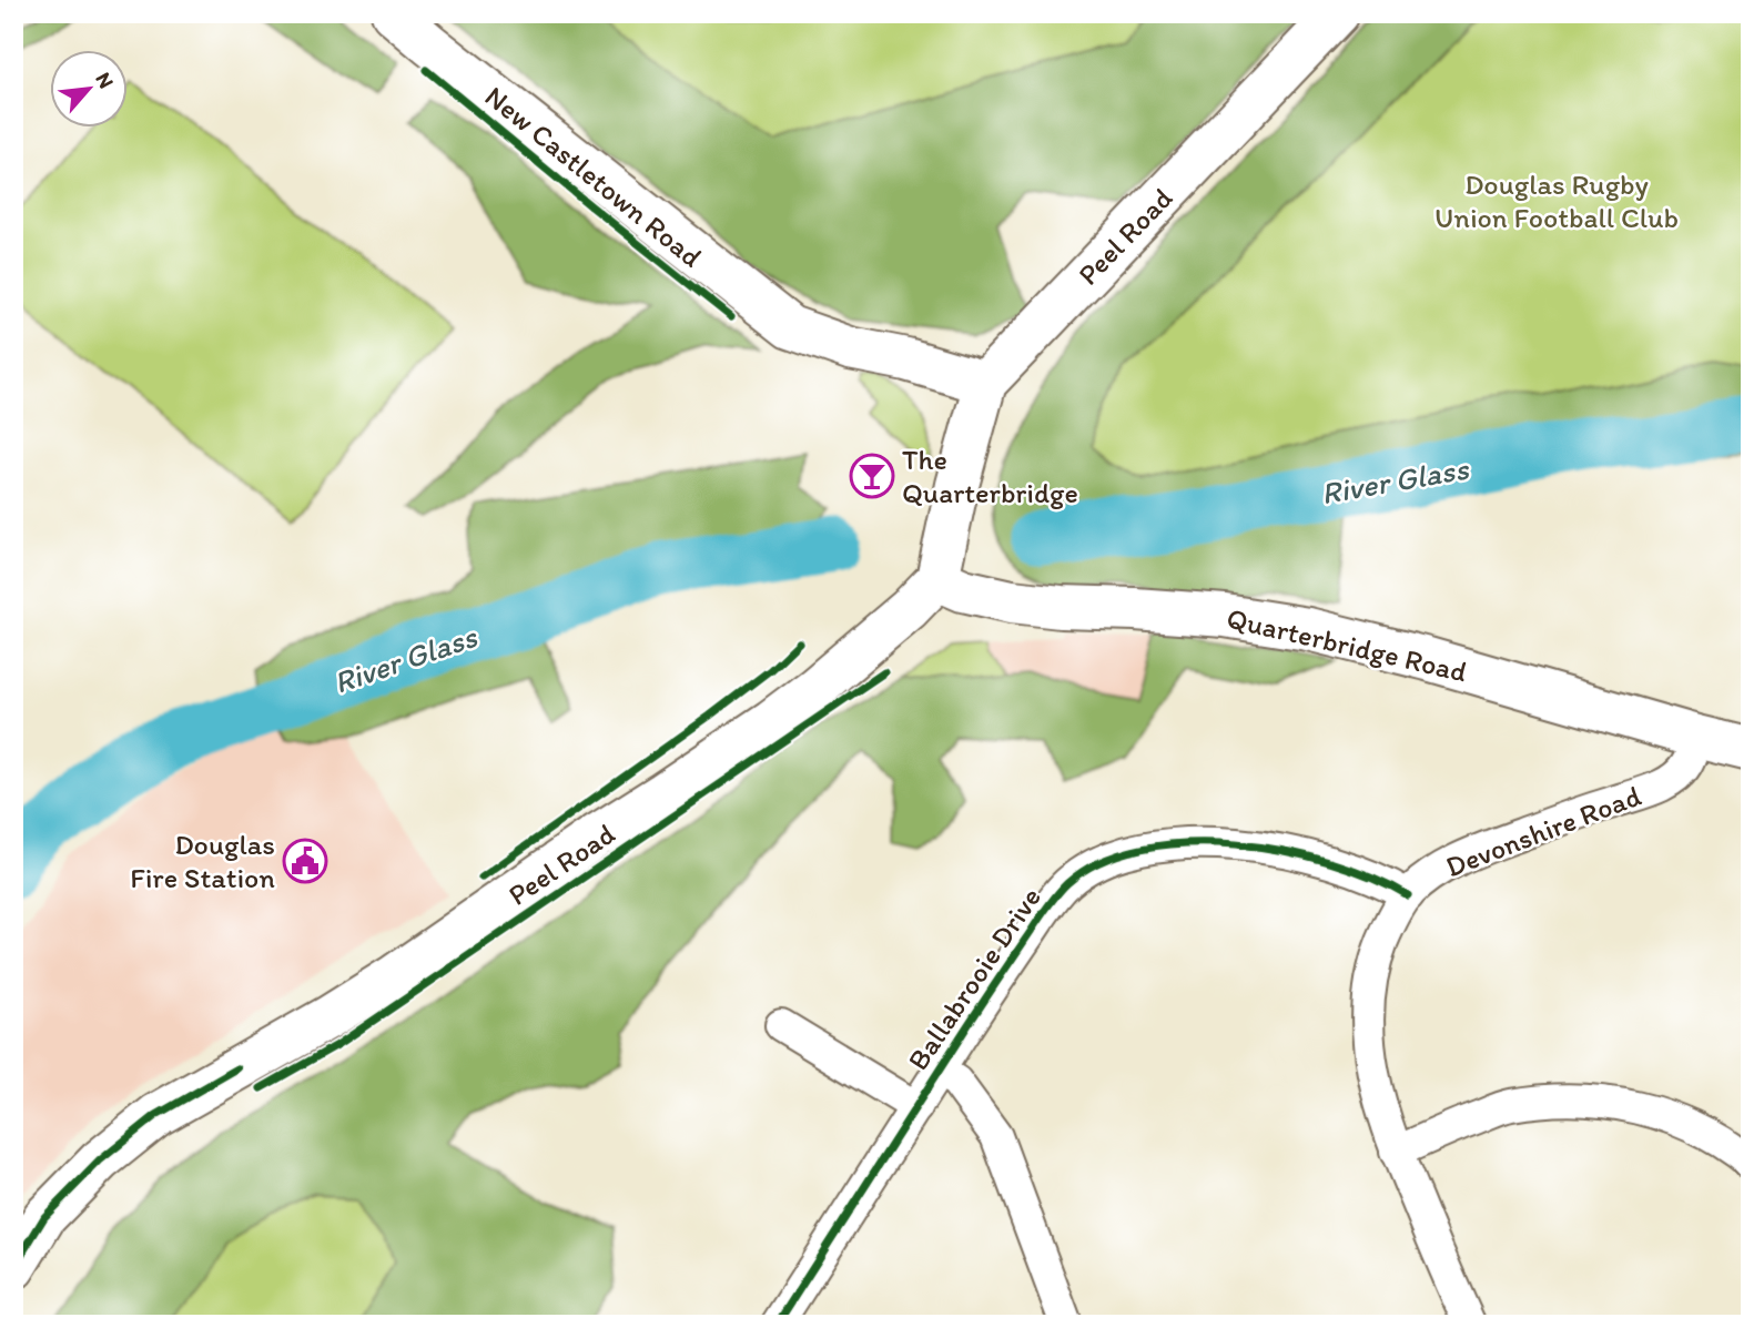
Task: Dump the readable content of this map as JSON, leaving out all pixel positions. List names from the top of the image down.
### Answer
{
  "streets": {
    "highway": ["New Castletown Road", "Peel Road", "Quarterbridge Road"],
    "street": ["Devonshire Road", "Ballabrooie Drive"]
  },
  "crossings": [
    ["New Castletown Road", "Peel Road"],
    ["Peel Road", "Quarterbridge Road"],
    ["Quarterbridge Road", "Devonshire Road"],
    ["Devonshire Road", "Ballabrooie Drive"]
  ],
  "water": ["River Glass"],
  "parks": ["Douglas Rugby Union Football Club"],
  "places": {
    "bar": ["The Quarterbridge"],
    "public building": ["Douglas Fire Station"]
  },
  "north": "top right"
}
